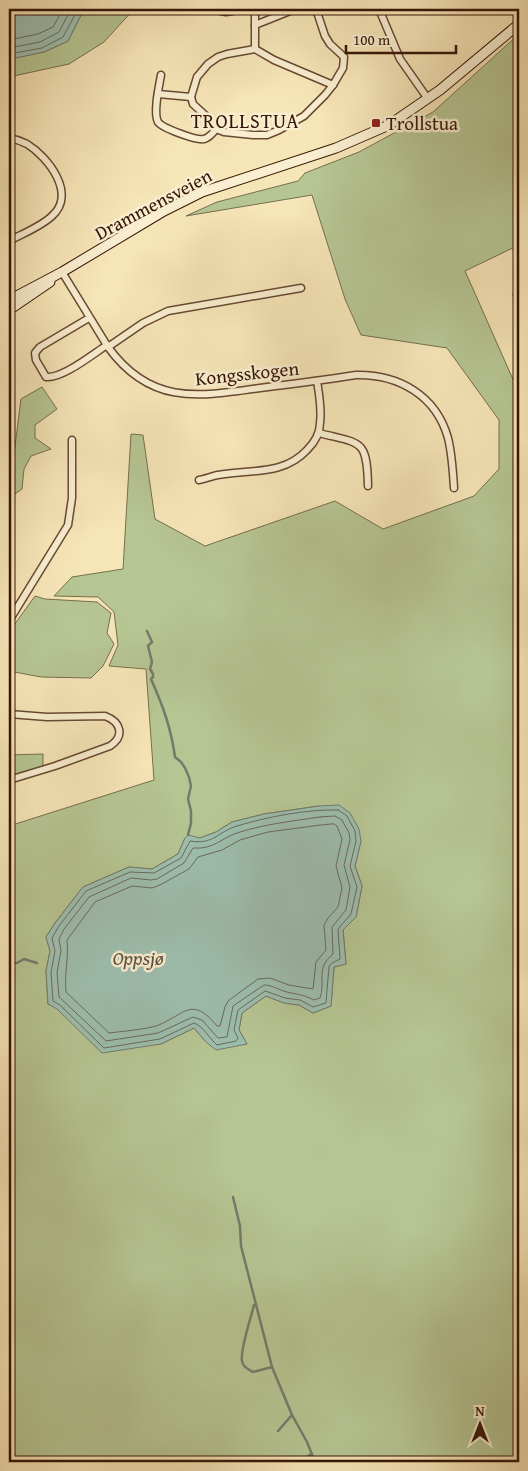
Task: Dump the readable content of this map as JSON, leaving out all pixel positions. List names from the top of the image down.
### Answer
{
  "streets": {
    "main road": ["Drammensveien"],
    "street": ["Kongsskogen"]
  },
  "crossings": [
    ["Drammensveien", "Kongsskogen"]
  ],
  "districts": ["TROLLSTUA"],
  "water": ["Oppsjø"],
  "places": {
    "transit": ["Trollstua"]
  },
  "scale_bar": "100 m",
  "north": "top"
}
